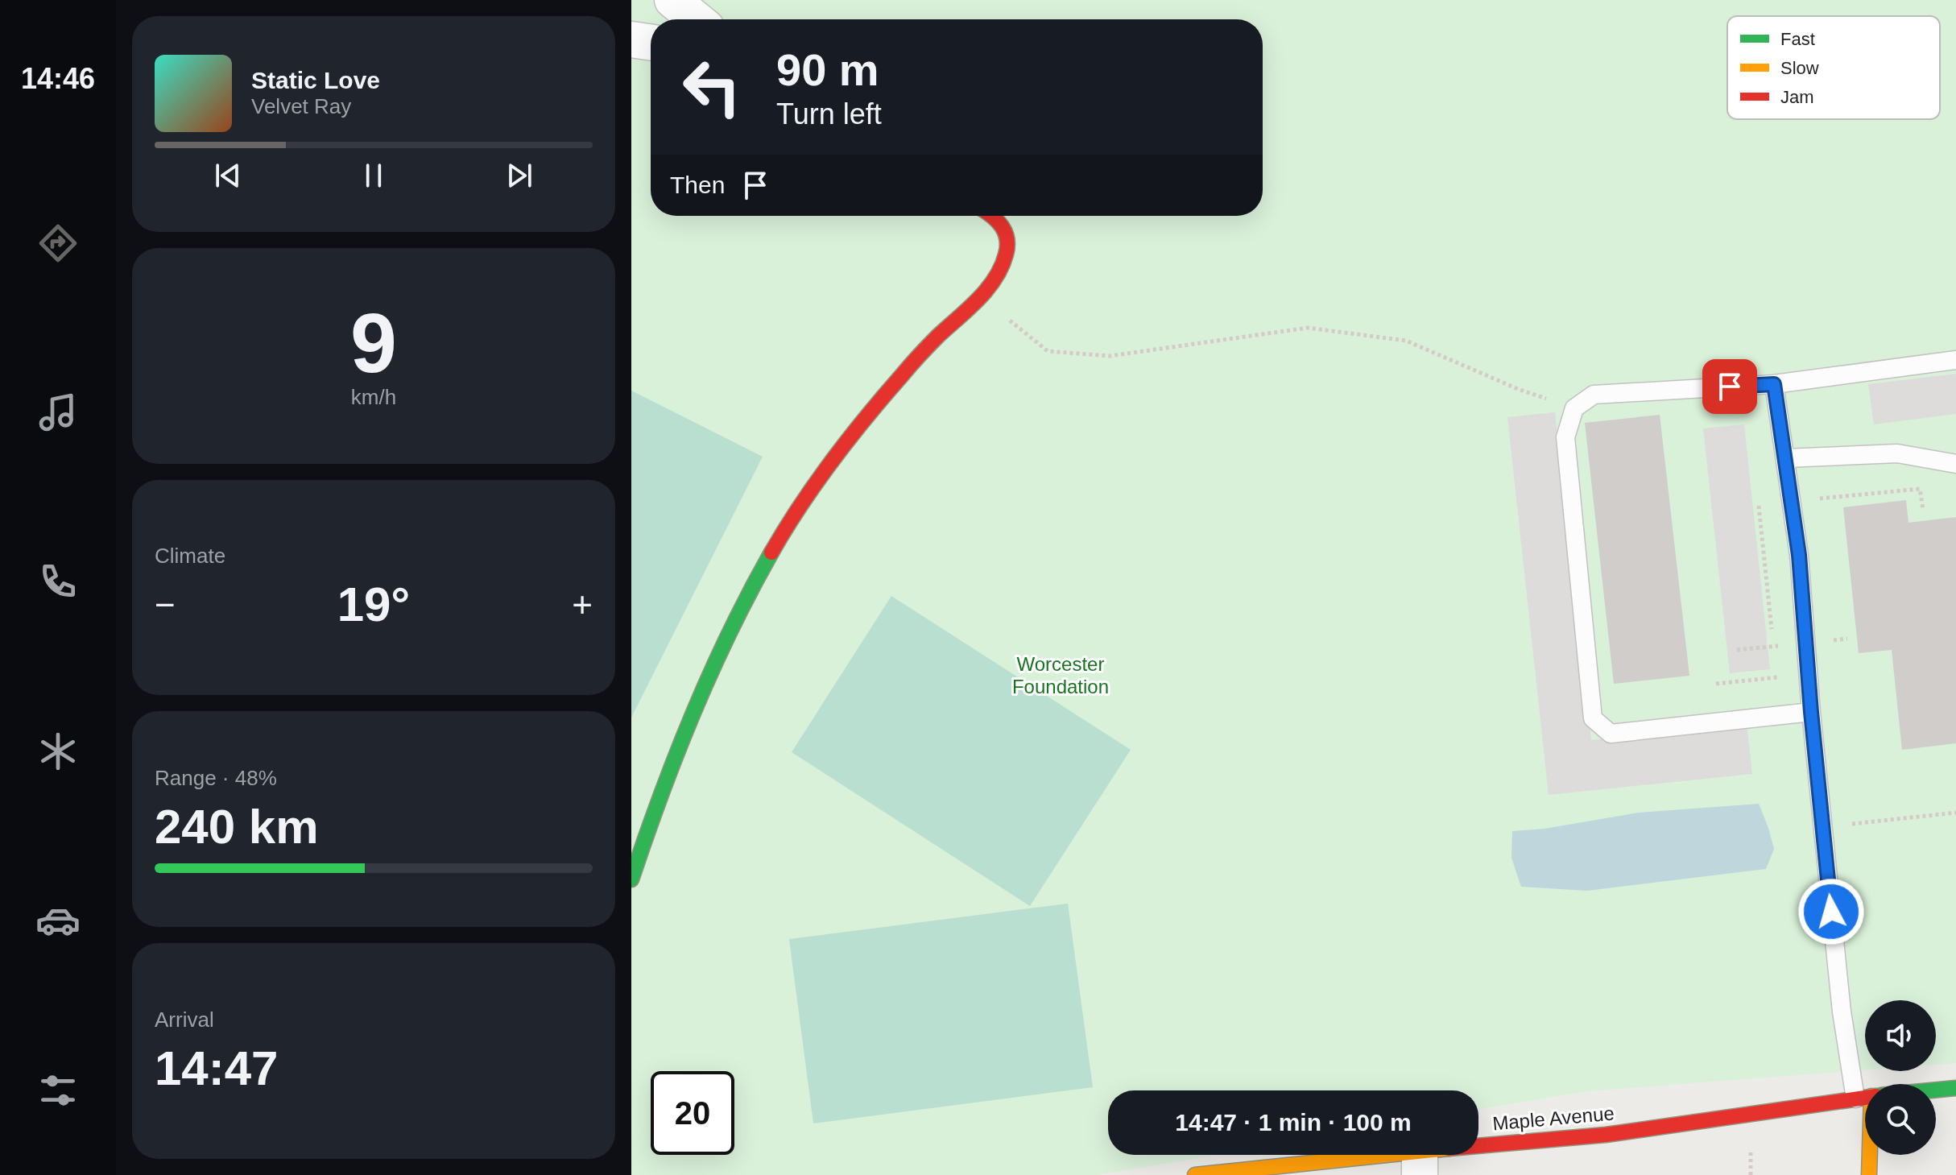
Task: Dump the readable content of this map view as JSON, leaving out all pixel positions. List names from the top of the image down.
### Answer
{
  "streets": {
    "street": ["Maple Avenue"]
  },
  "parks": ["Worcester Foundation"],
  "legend": ["Fast", "Slow", "Jam"],
  "page": {
    "tabs": "14:46",
    "turn": ["90 m", "Turn left"],
    "song": ["Static Love", "Velvet Ray"],
    "then": "Then",
    "tile": [
      ["9", "km/h"],
      "Climate",
      ["Range · 48%", "240 km"],
      ["Arrival", "14:47"]
    ],
    "heat": ["−", "19°", "+"],
    "limit": "20",
    "trip": "14:47 · 1 min · 100 m"
  }
}
